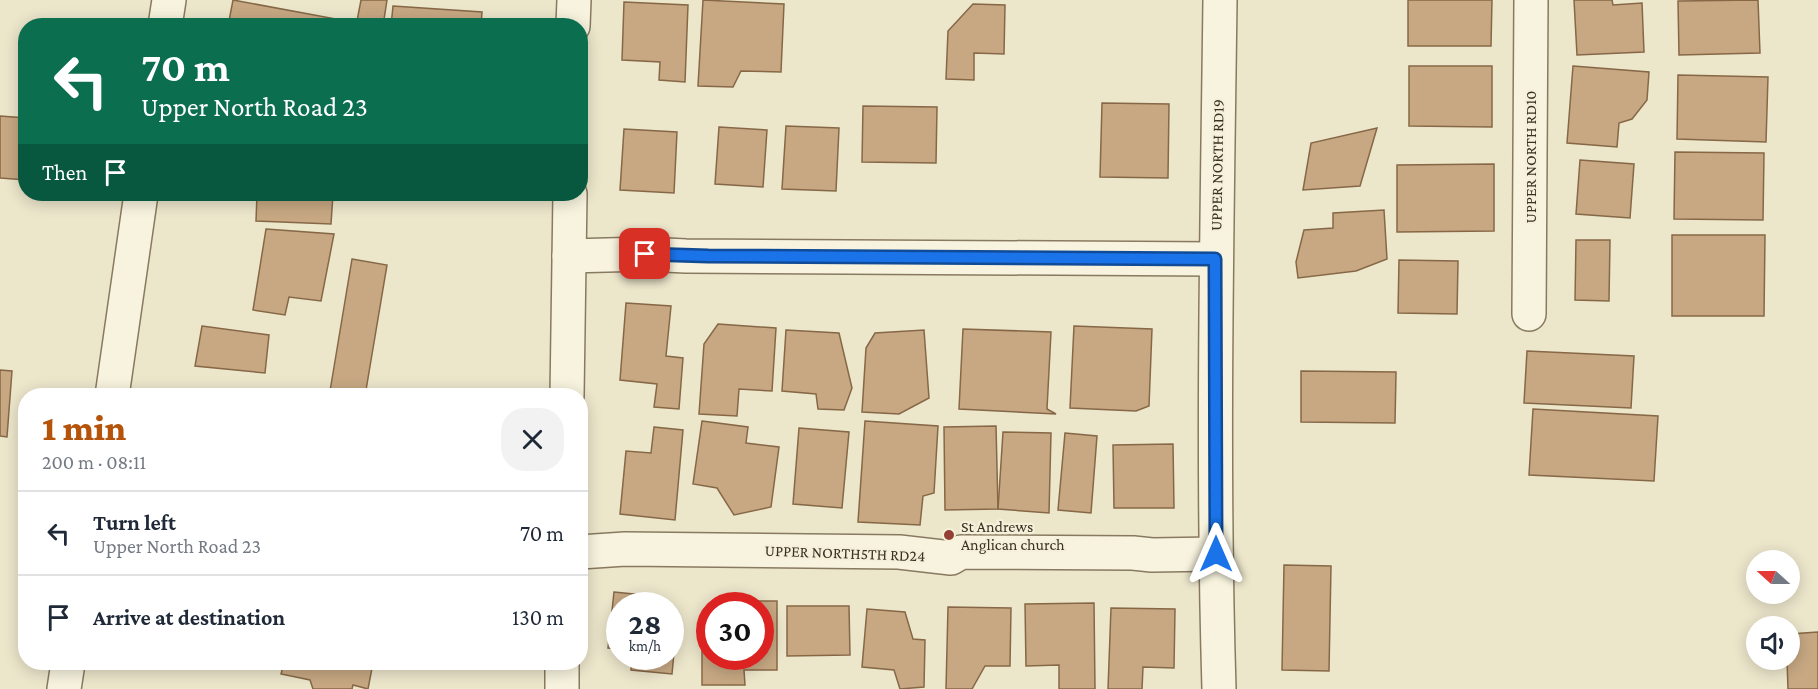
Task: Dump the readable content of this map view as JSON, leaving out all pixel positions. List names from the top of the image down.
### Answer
{
  "streets": {
    "street": ["UPPER NORTH RD10", "UPPER NORTH RD19", "UPPER NORTH5TH RD24"]
  },
  "crossings": [
    ["UPPER NORTH RD19", "UPPER NORTH5TH RD24"]
  ],
  "places": ["St Andrews Anglican church"],
  "north": "left",
  "page": {
    "turn": ["70 m", "Upper North Road 23"],
    "then": "Then",
    "heading": ["1 min", "200 m · 08:11"],
    "list": [
      {
        "name": "Turn left",
        "note": "Upper North Road 23",
        "value": "70 m"
      },
      {
        "name": "Arrive at destination",
        "value": "130 m"
      }
    ],
    "speed": "28 km/h",
    "limit": "30"
  }
}
